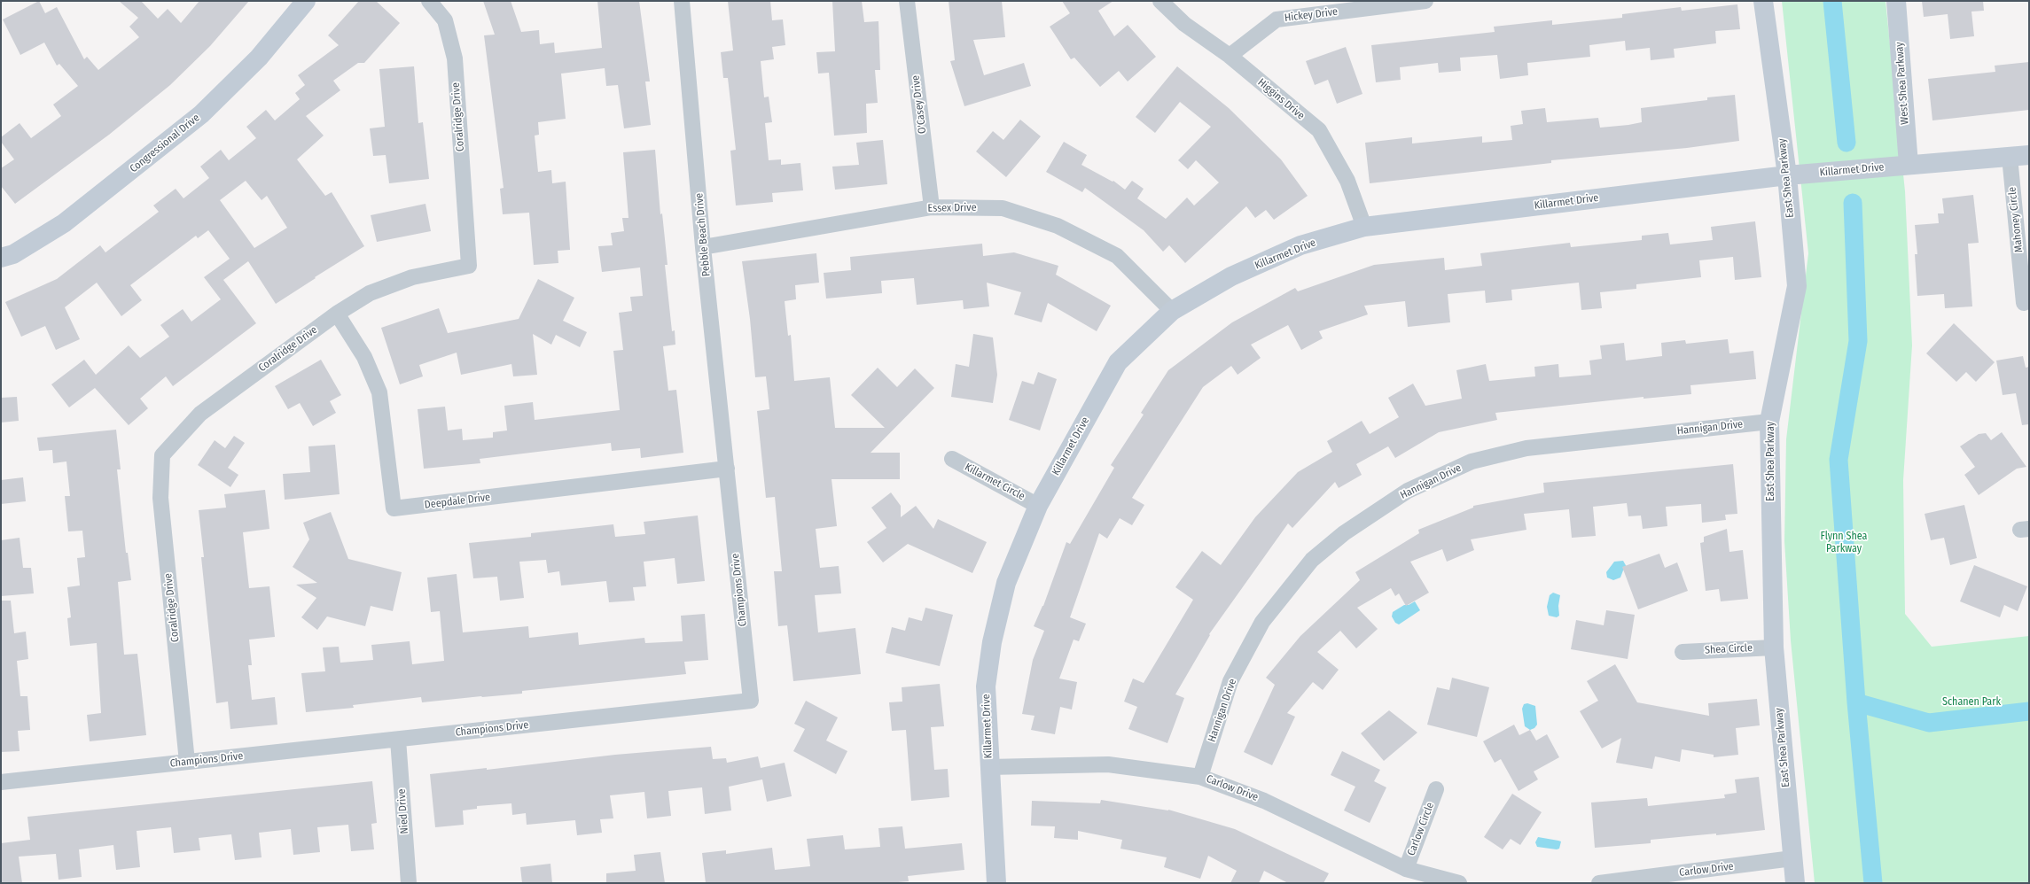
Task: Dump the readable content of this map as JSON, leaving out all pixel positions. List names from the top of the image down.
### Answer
{
  "streets": {
    "street": [
      "Hickey Drive",
      "West Shea Parkway",
      "Higgins Drive",
      "O'Casey Drive",
      "Coralridge Drive",
      "Congressional Drive",
      "Killarmet Drive",
      "East Shea Parkway",
      "Essex Drive",
      "Mahoney Circle",
      "Pebble Beach Drive",
      "Hannigan Drive",
      "Killarmet Circle",
      "Deepdale Drive",
      "Champions Drive",
      "Shea Circle",
      "Carlow Drive",
      "Nied Drive",
      "Carlow Circle"
    ]
  },
  "crossings": [
    ["Hickey Drive", "Higgins Drive"],
    ["West Shea Parkway", "Killarmet Drive"],
    ["Higgins Drive", "Killarmet Drive"],
    ["O'Casey Drive", "Essex Drive"],
    ["Coralridge Drive", "Deepdale Drive"],
    ["Coralridge Drive", "Champions Drive"],
    ["Killarmet Drive", "East Shea Parkway"],
    ["Killarmet Drive", "Essex Drive"],
    ["Killarmet Drive", "Mahoney Circle"],
    ["Killarmet Drive", "Killarmet Circle"],
    ["Killarmet Drive", "Carlow Drive"],
    ["East Shea Parkway", "Hannigan Drive"],
    ["East Shea Parkway", "Shea Circle"],
    ["East Shea Parkway", "Carlow Drive"],
    ["Essex Drive", "Pebble Beach Drive"],
    ["Pebble Beach Drive", "Deepdale Drive"],
    ["Pebble Beach Drive", "Champions Drive"],
    ["Hannigan Drive", "Carlow Drive"],
    ["Deepdale Drive", "Champions Drive"],
    ["Champions Drive", "Nied Drive"],
    ["Carlow Drive", "Carlow Circle"]
  ],
  "parks": ["Flynn Shea Parkway", "Schanen Park"]
}
